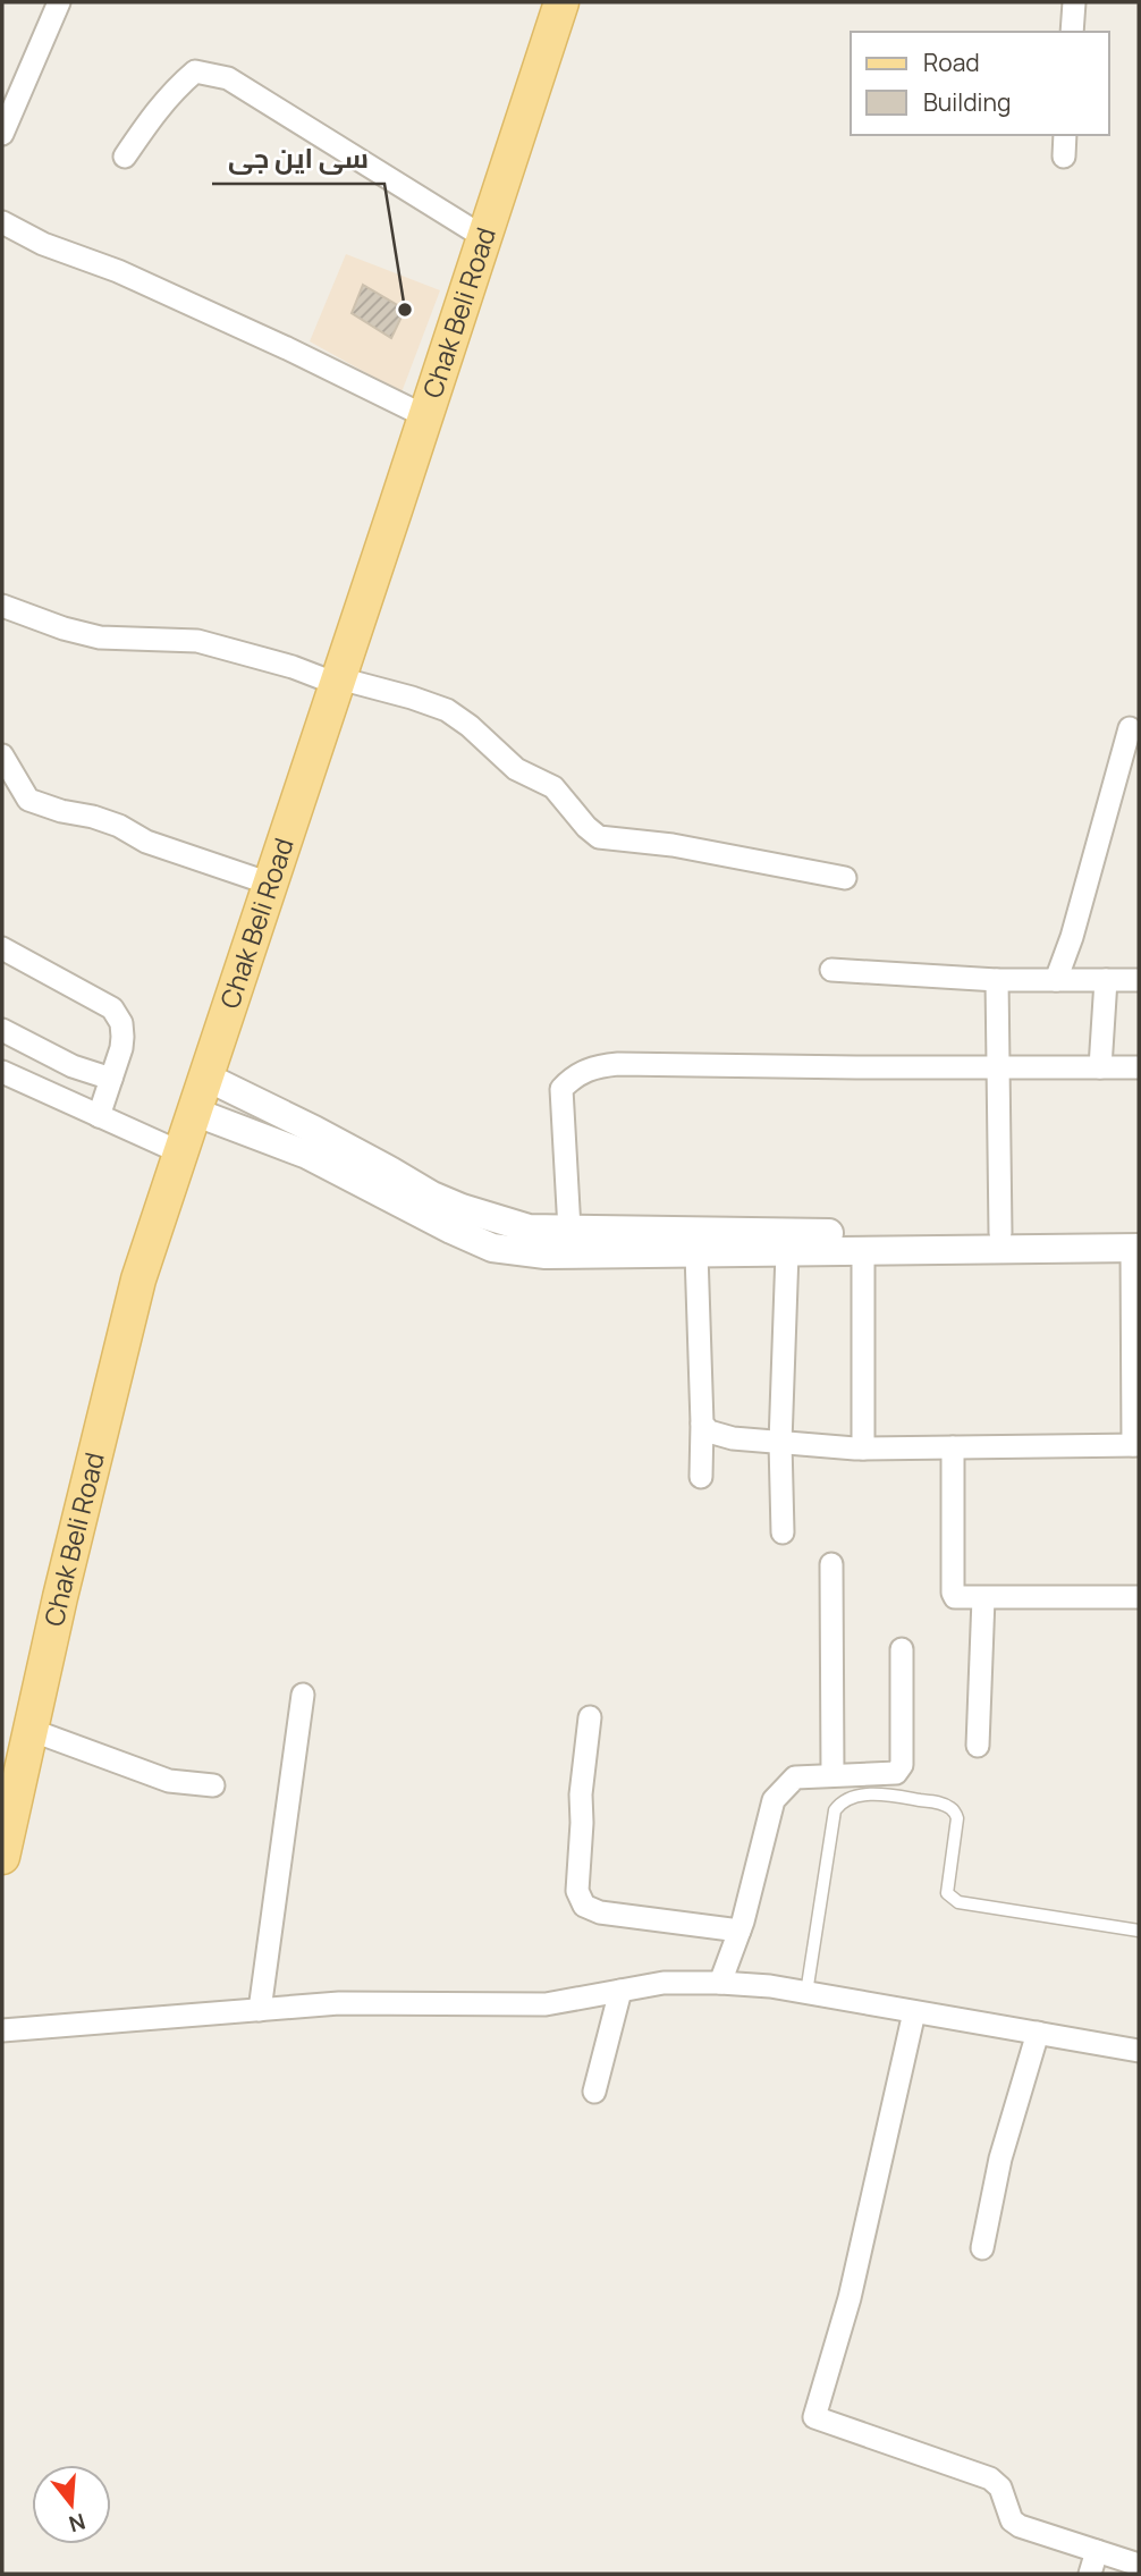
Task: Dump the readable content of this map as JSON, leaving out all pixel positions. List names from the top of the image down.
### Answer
{
  "streets": {
    "main road": ["Chak Beli Road"]
  },
  "places": ["سی این جی"],
  "legend": ["Road", "Building"],
  "north": "bottom"
}
